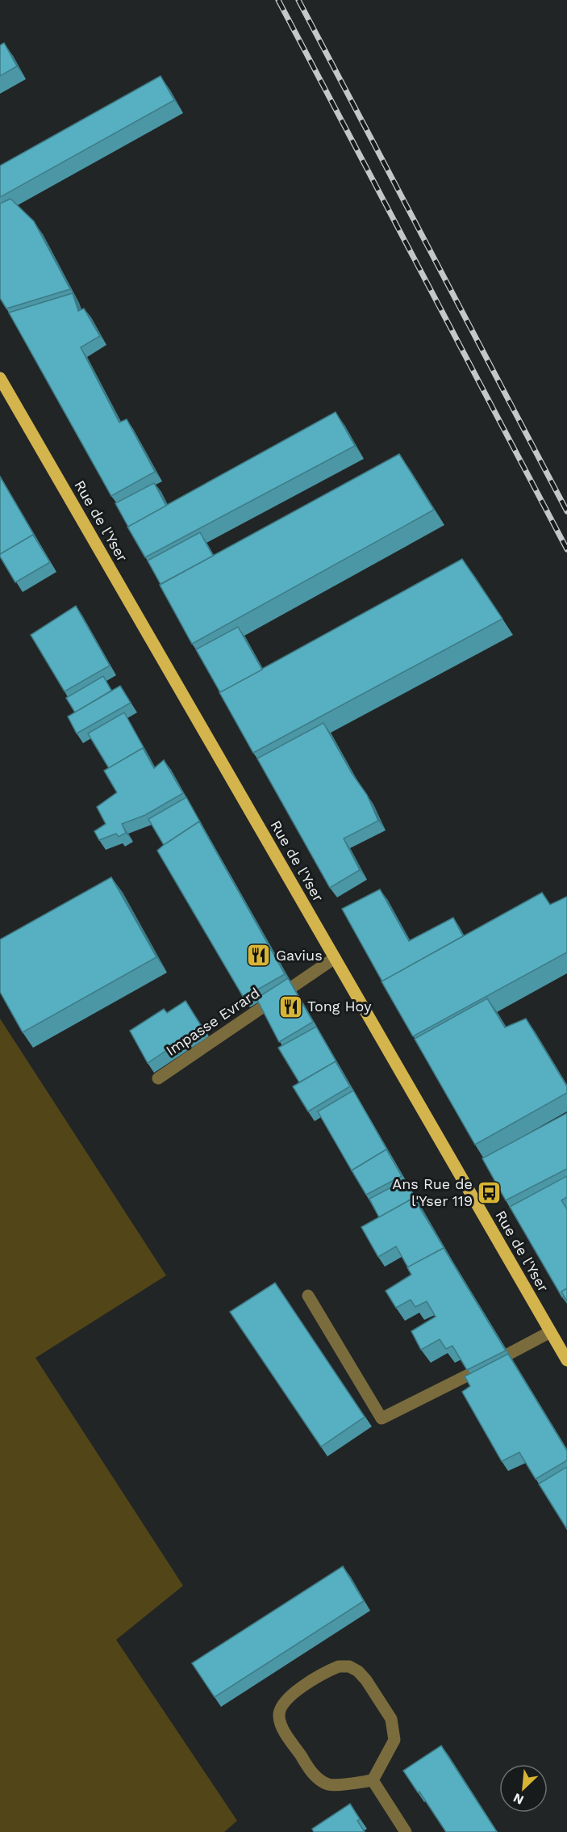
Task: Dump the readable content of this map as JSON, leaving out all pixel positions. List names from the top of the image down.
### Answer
{
  "streets": {
    "main road": ["Rue de l'Yser"],
    "street": ["Impasse Evrard"]
  },
  "crossings": [
    ["Rue de l'Yser", "Impasse Evrard"]
  ],
  "places": {
    "restaurant": ["Gavius", "Tong Hoy"],
    "bus stop": ["Ans Rue de l'Yser 119"]
  },
  "north": "bottom left"
}
